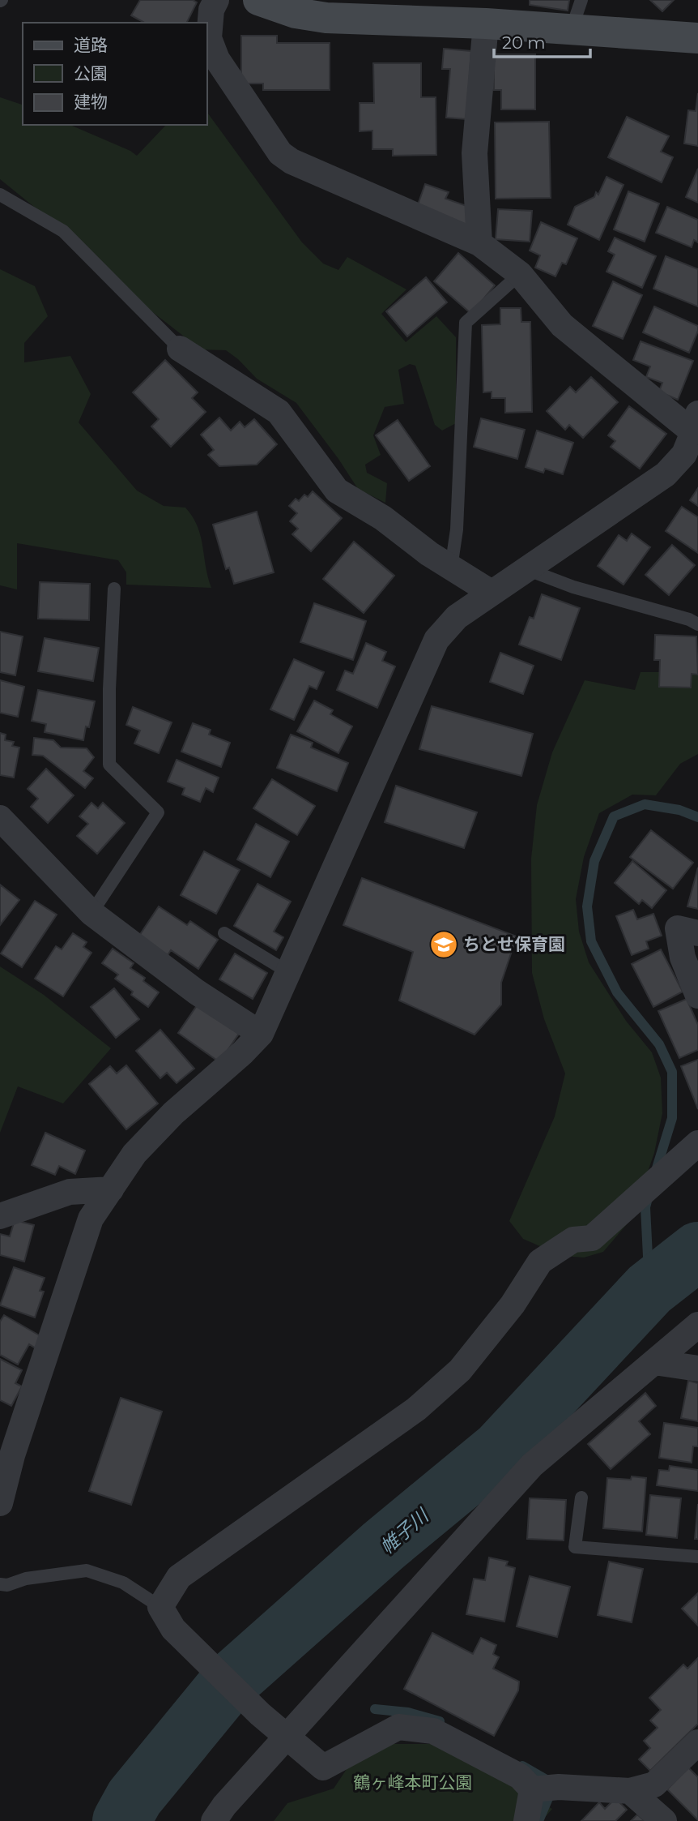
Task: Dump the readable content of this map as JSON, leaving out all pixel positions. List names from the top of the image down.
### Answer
{
  "water": ["帷子川"],
  "parks": ["鶴ヶ峰本町公園"],
  "places": {
    "school or university": ["ちとせ保育園"]
  },
  "legend": ["道路", "公園", "建物"],
  "scale_bar": "20 m"
}
